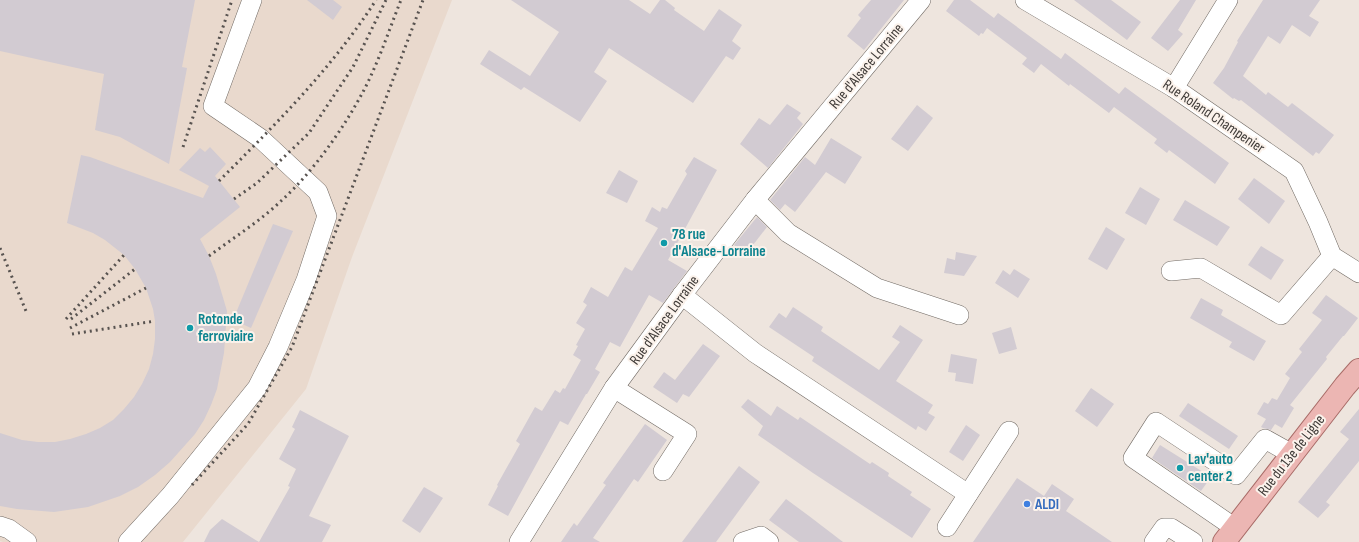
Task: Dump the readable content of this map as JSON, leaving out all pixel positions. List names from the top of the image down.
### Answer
{
  "streets": {
    "main road": ["Rue du 13e de Ligne"],
    "street": ["Rue d'Alsace Lorraine", "Rue Roland Champenier"]
  },
  "places": [
    "78 rue d'Alsace-Lorraine",
    "Rotonde ferroviaire",
    "Lav'auto center 2",
    "ALDI"
  ]
}
